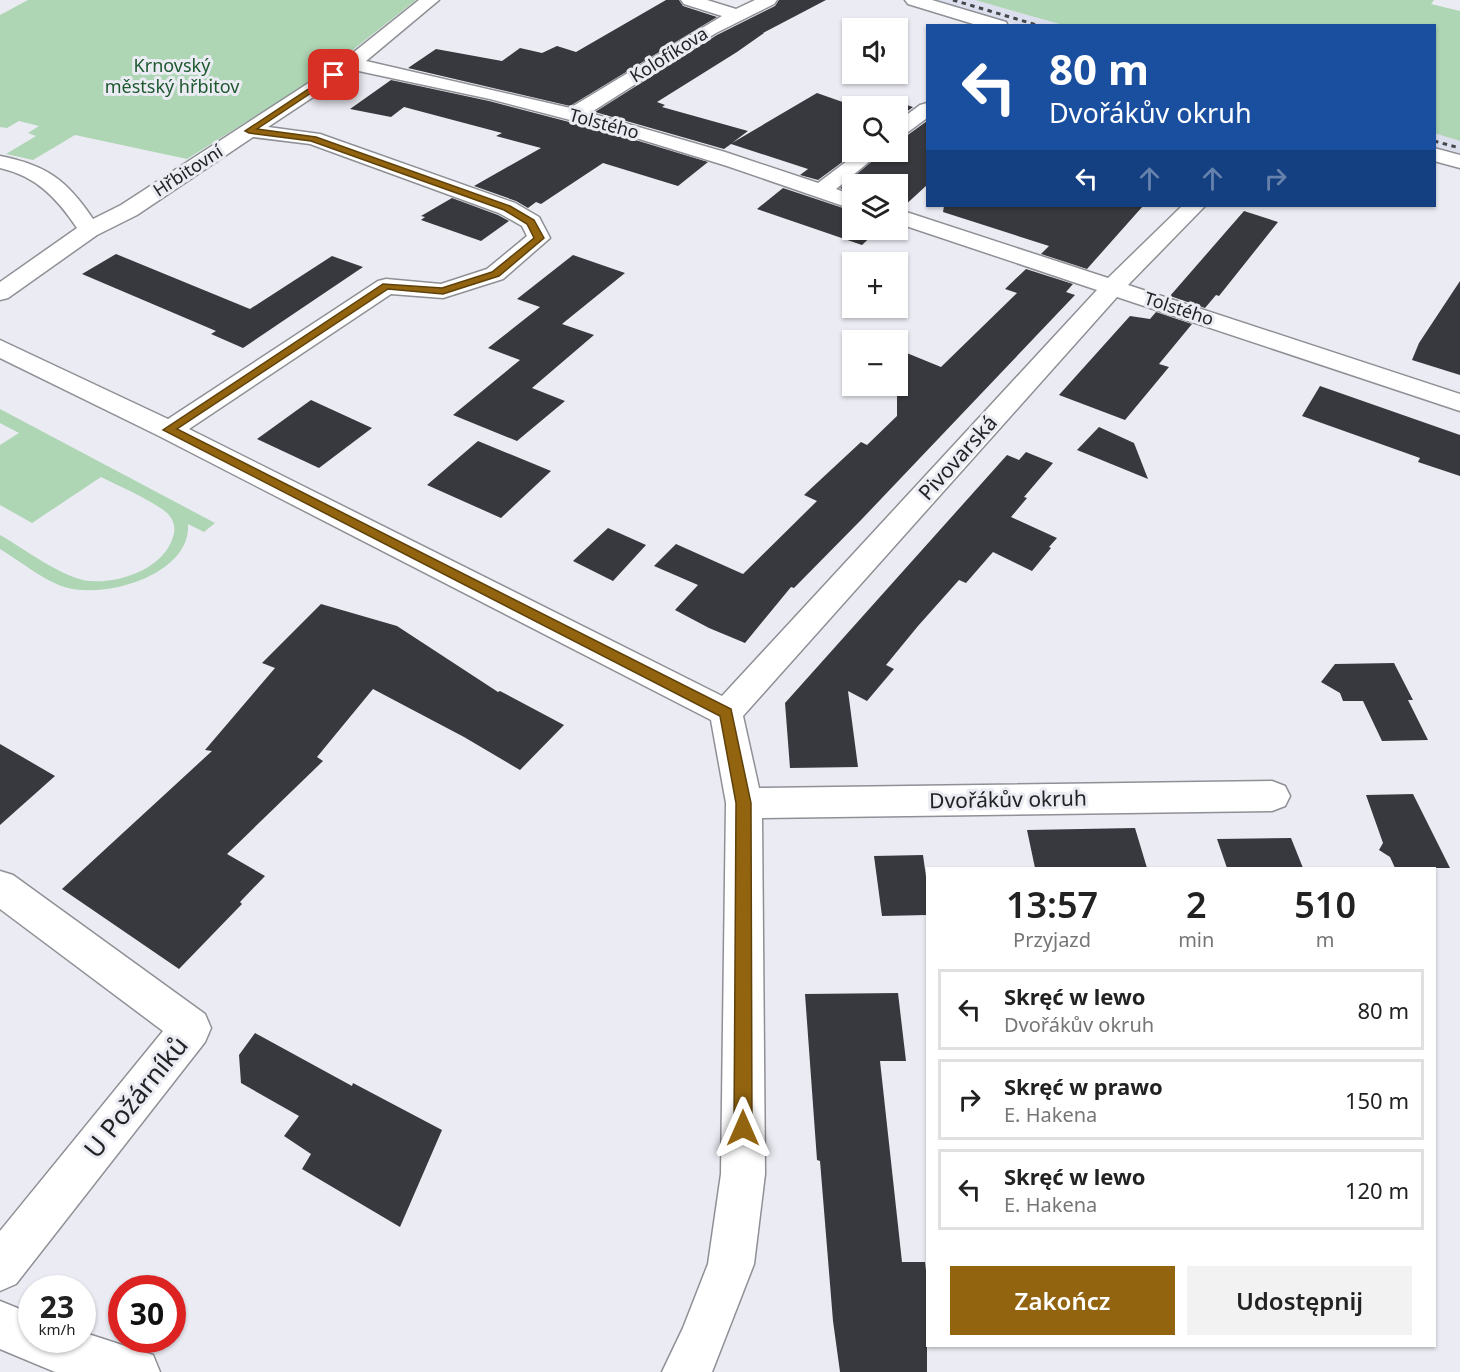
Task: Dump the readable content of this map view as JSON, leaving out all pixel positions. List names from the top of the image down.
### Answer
{
  "streets": {
    "street": [
      "Kolofíkova",
      "Tolstého",
      "Hřbitovní",
      "Pivovarská",
      "Dvořákův okruh",
      "U Požárníků"
    ]
  },
  "crossings": [
    ["Kolofíkova", "Tolstého"],
    ["Tolstého", "Hřbitovní"],
    ["Tolstého", "Pivovarská"]
  ],
  "parks": ["Krnovský městský hřbitov"],
  "page": {
    "map_buttons": ["+", "−"],
    "turn": ["80 m", "Dvořákův okruh"],
    "eta": [
      "13:57",
      "Przyjazd",
      "2",
      "min",
      "510",
      "m"
    ],
    "list": [
      {
        "name": "Skręć w lewo",
        "note": "Dvořákův okruh",
        "value": "80 m"
      },
      {
        "name": "Skręć w prawo",
        "note": "E. Hakena",
        "value": "150 m"
      },
      {
        "name": "Skręć w lewo",
        "note": "E. Hakena",
        "value": "120 m"
      }
    ],
    "buttons": ["Zakończ", "Udostępnij"],
    "speed": "23 km/h",
    "limit": "30"
  }
}
